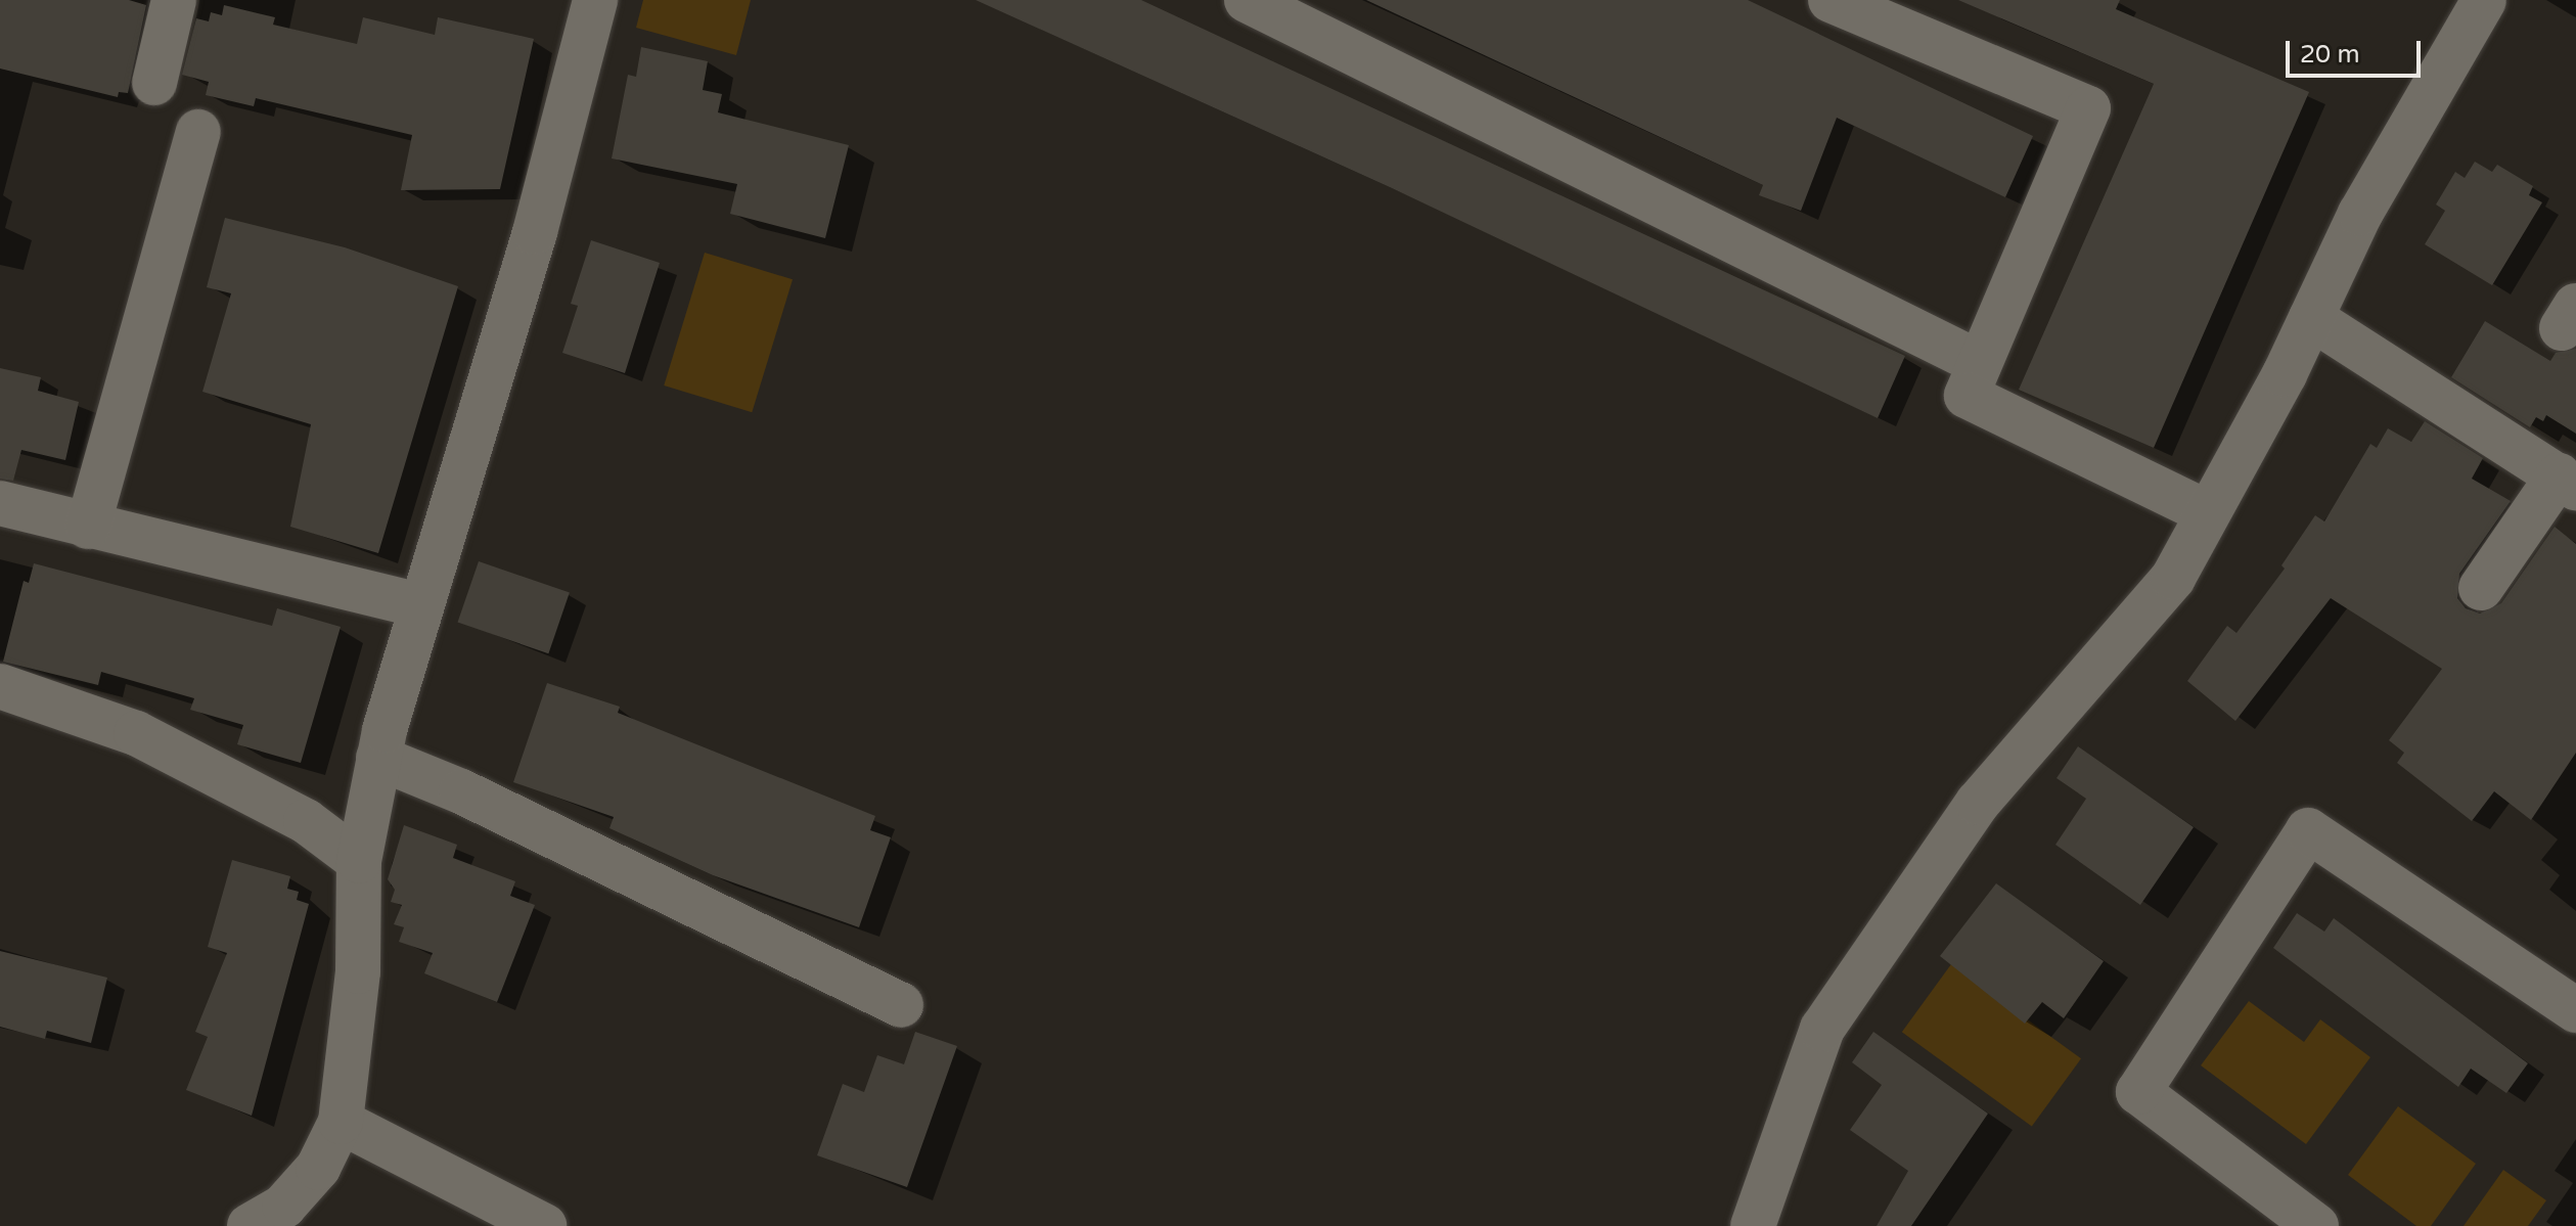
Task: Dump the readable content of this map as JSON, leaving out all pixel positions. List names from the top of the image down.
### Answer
{
  "scale_bar": "20 m"
}
